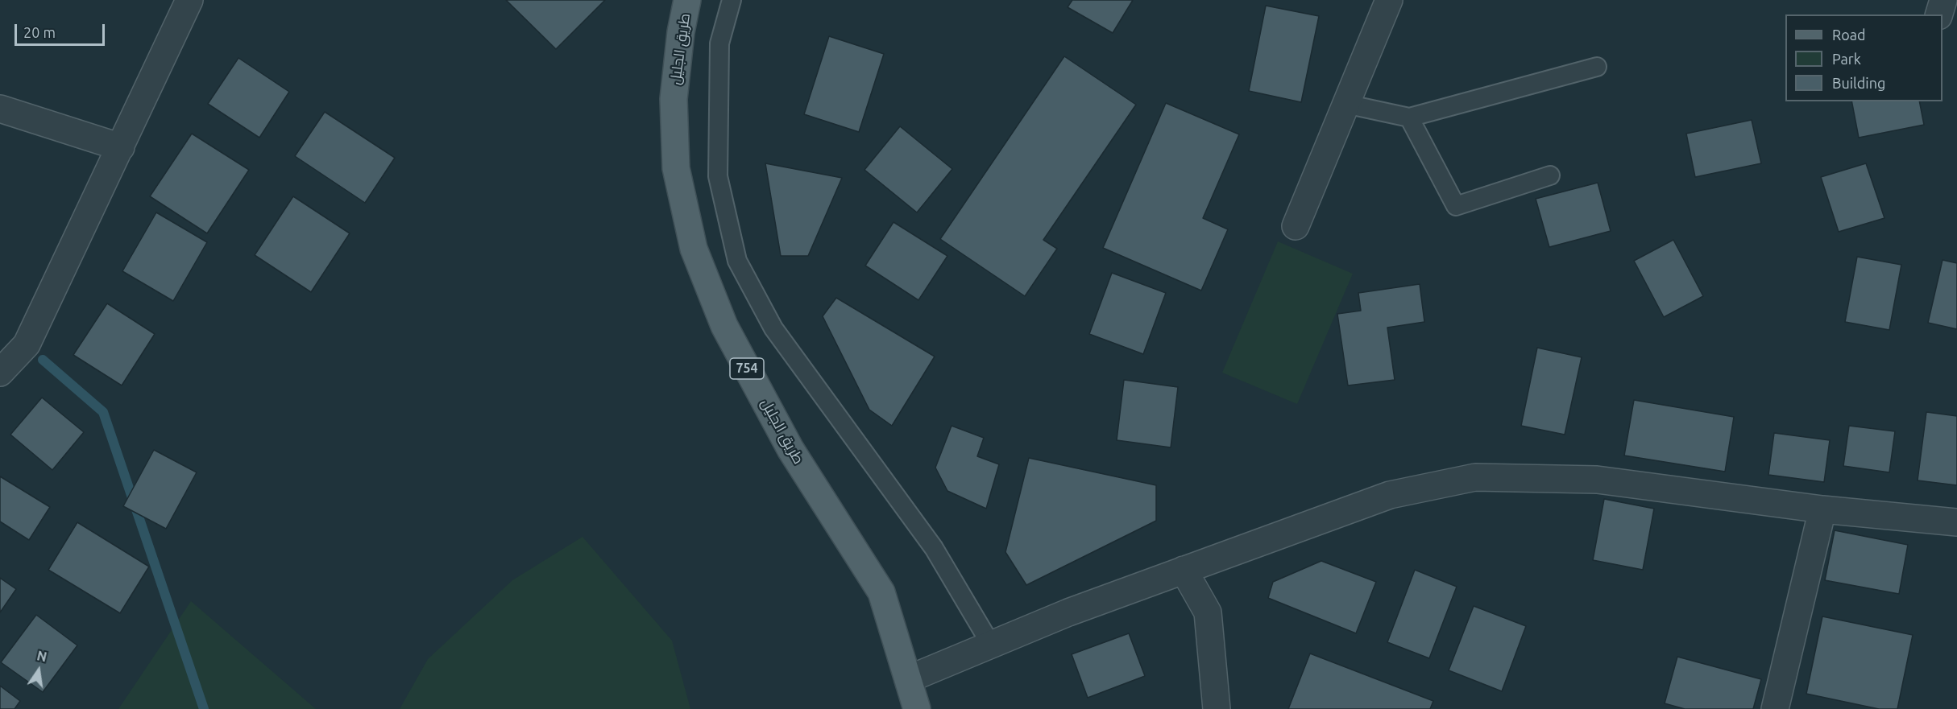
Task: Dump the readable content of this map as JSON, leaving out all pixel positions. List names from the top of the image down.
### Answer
{
  "streets": {
    "main road": ["طريق الجليل", "754"]
  },
  "legend": ["Road", "Park", "Building"],
  "scale_bar": "20 m",
  "north": "top"
}
